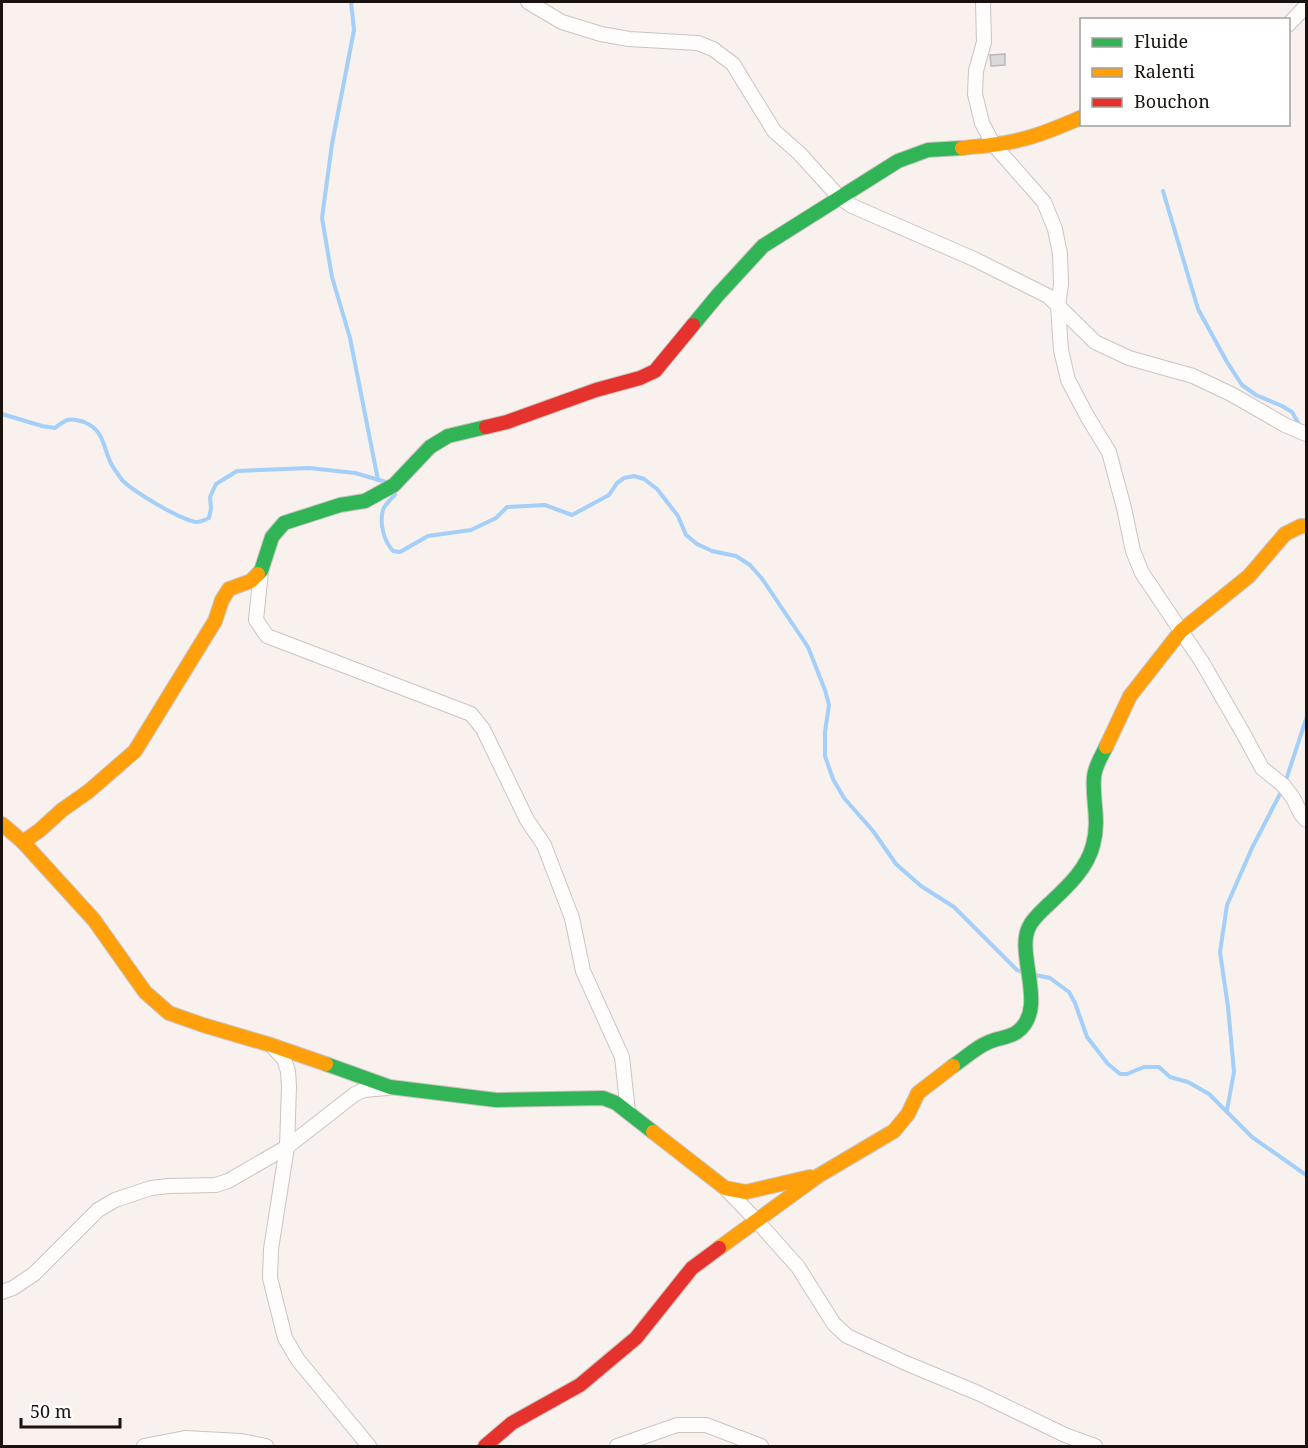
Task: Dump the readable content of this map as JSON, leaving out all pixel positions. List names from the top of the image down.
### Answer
{
  "legend": ["Fluide", "Ralenti", "Bouchon"],
  "scale_bar": "50 m"
}
